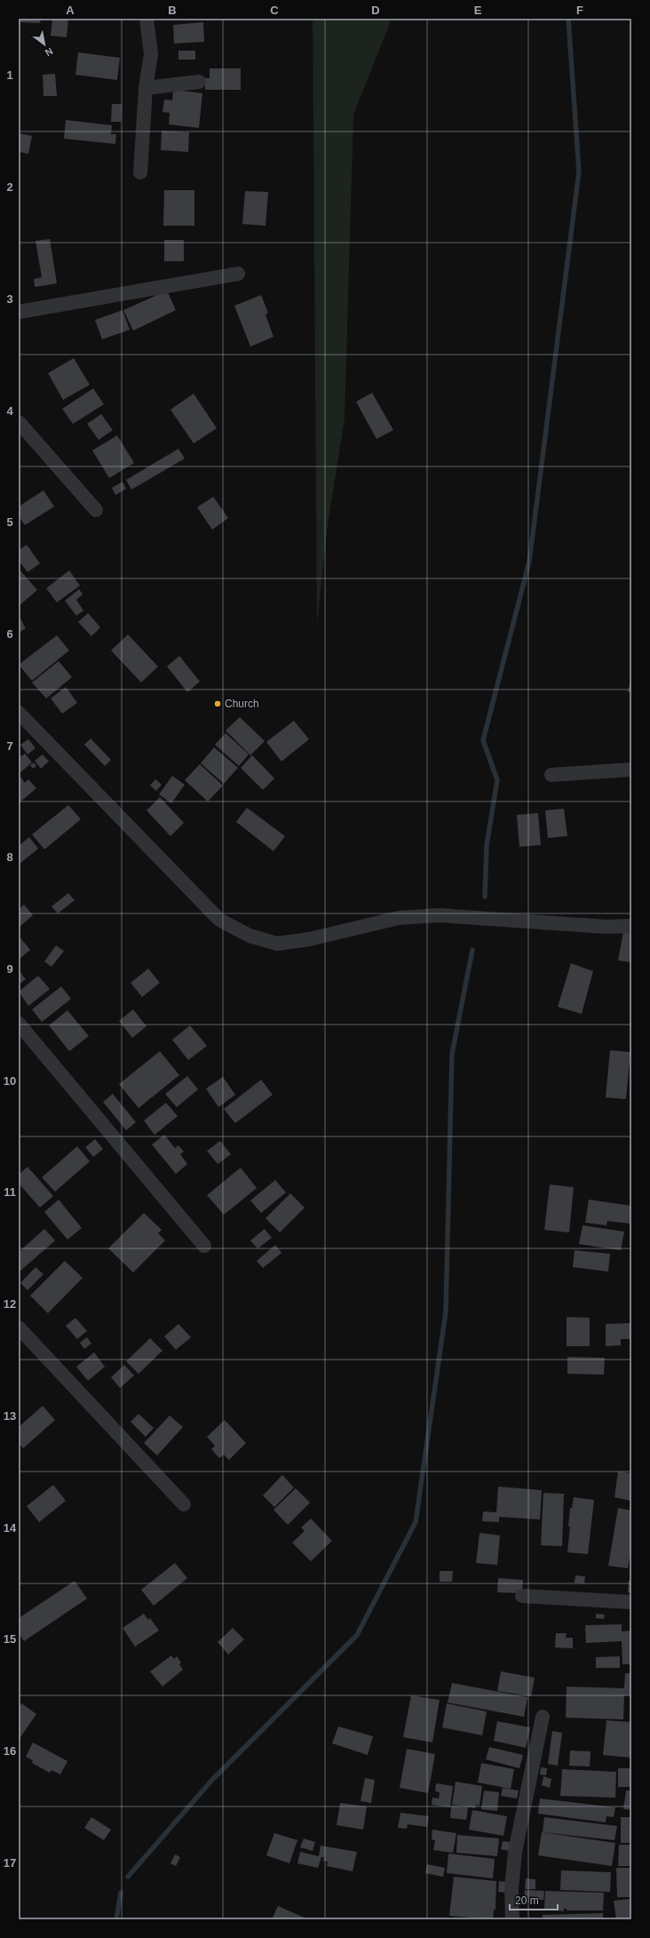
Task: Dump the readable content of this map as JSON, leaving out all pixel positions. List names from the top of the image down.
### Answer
{
  "places": ["Church"],
  "scale_bar": "20 m",
  "north": "bottom right",
  "grid": {
    "columns": [
      "A",
      "B",
      "C",
      "D",
      "E",
      "F"
    ],
    "rows": [
      "1",
      "2",
      "3",
      "4",
      "5",
      "6",
      "7",
      "8",
      "9",
      "10",
      "11",
      "12",
      "13",
      "14",
      "15",
      "16",
      "17"
    ]
  }
}
